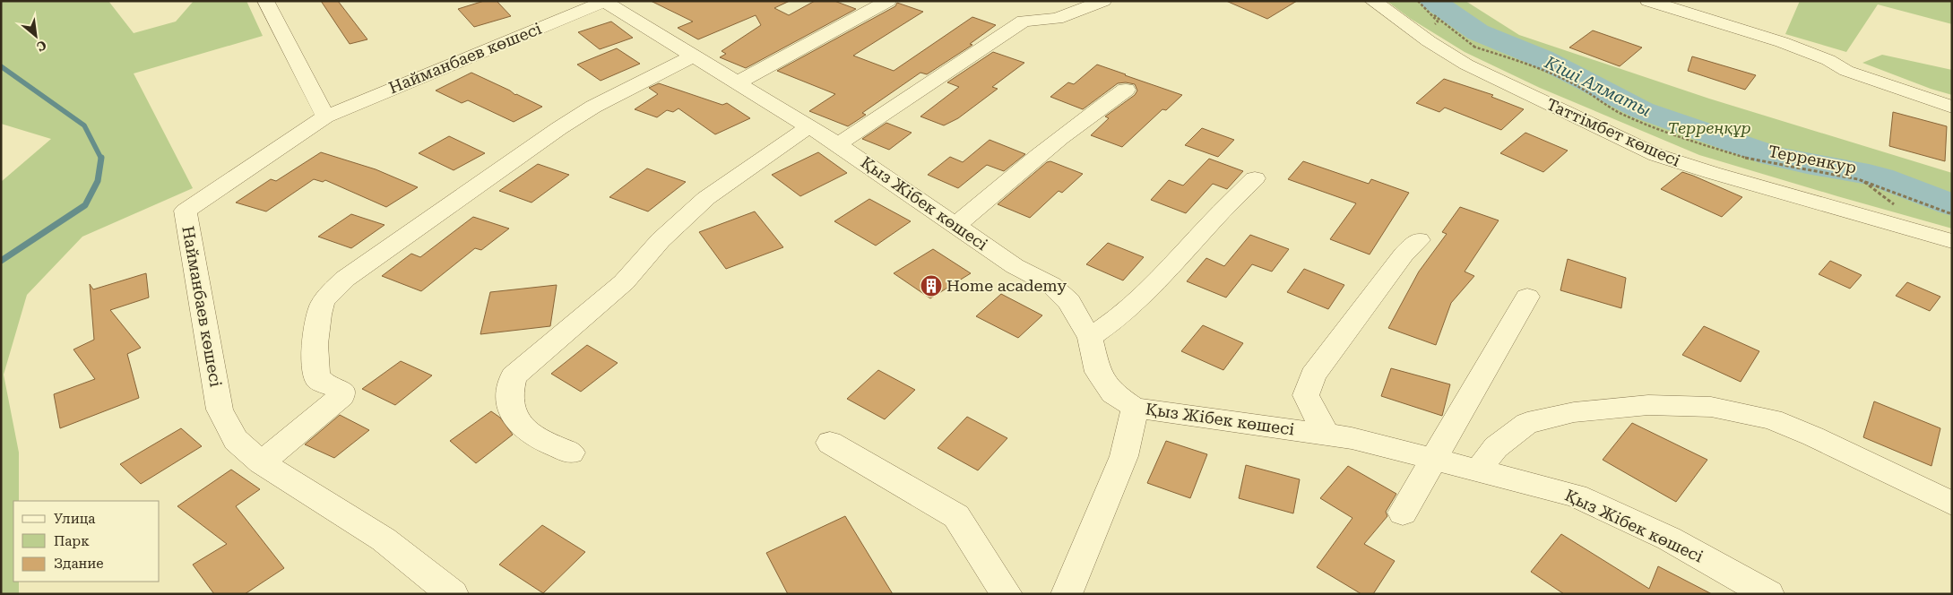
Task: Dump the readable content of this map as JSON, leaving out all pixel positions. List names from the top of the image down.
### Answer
{
  "streets": {
    "street": ["Найманбаев көшесі", "Таттімбет көшесі", "Қыз Жібек көшесі"],
    "path": ["Терренкур"]
  },
  "crossings": [
    ["Найманбаев көшесі", "Қыз Жібек көшесі"]
  ],
  "water": ["Кіші Алматы"],
  "parks": ["Терреңқұр"],
  "places": {
    "building": ["Home academy"]
  },
  "legend": ["Улица", "Парк", "Здание"],
  "north": "bottom right"
}
